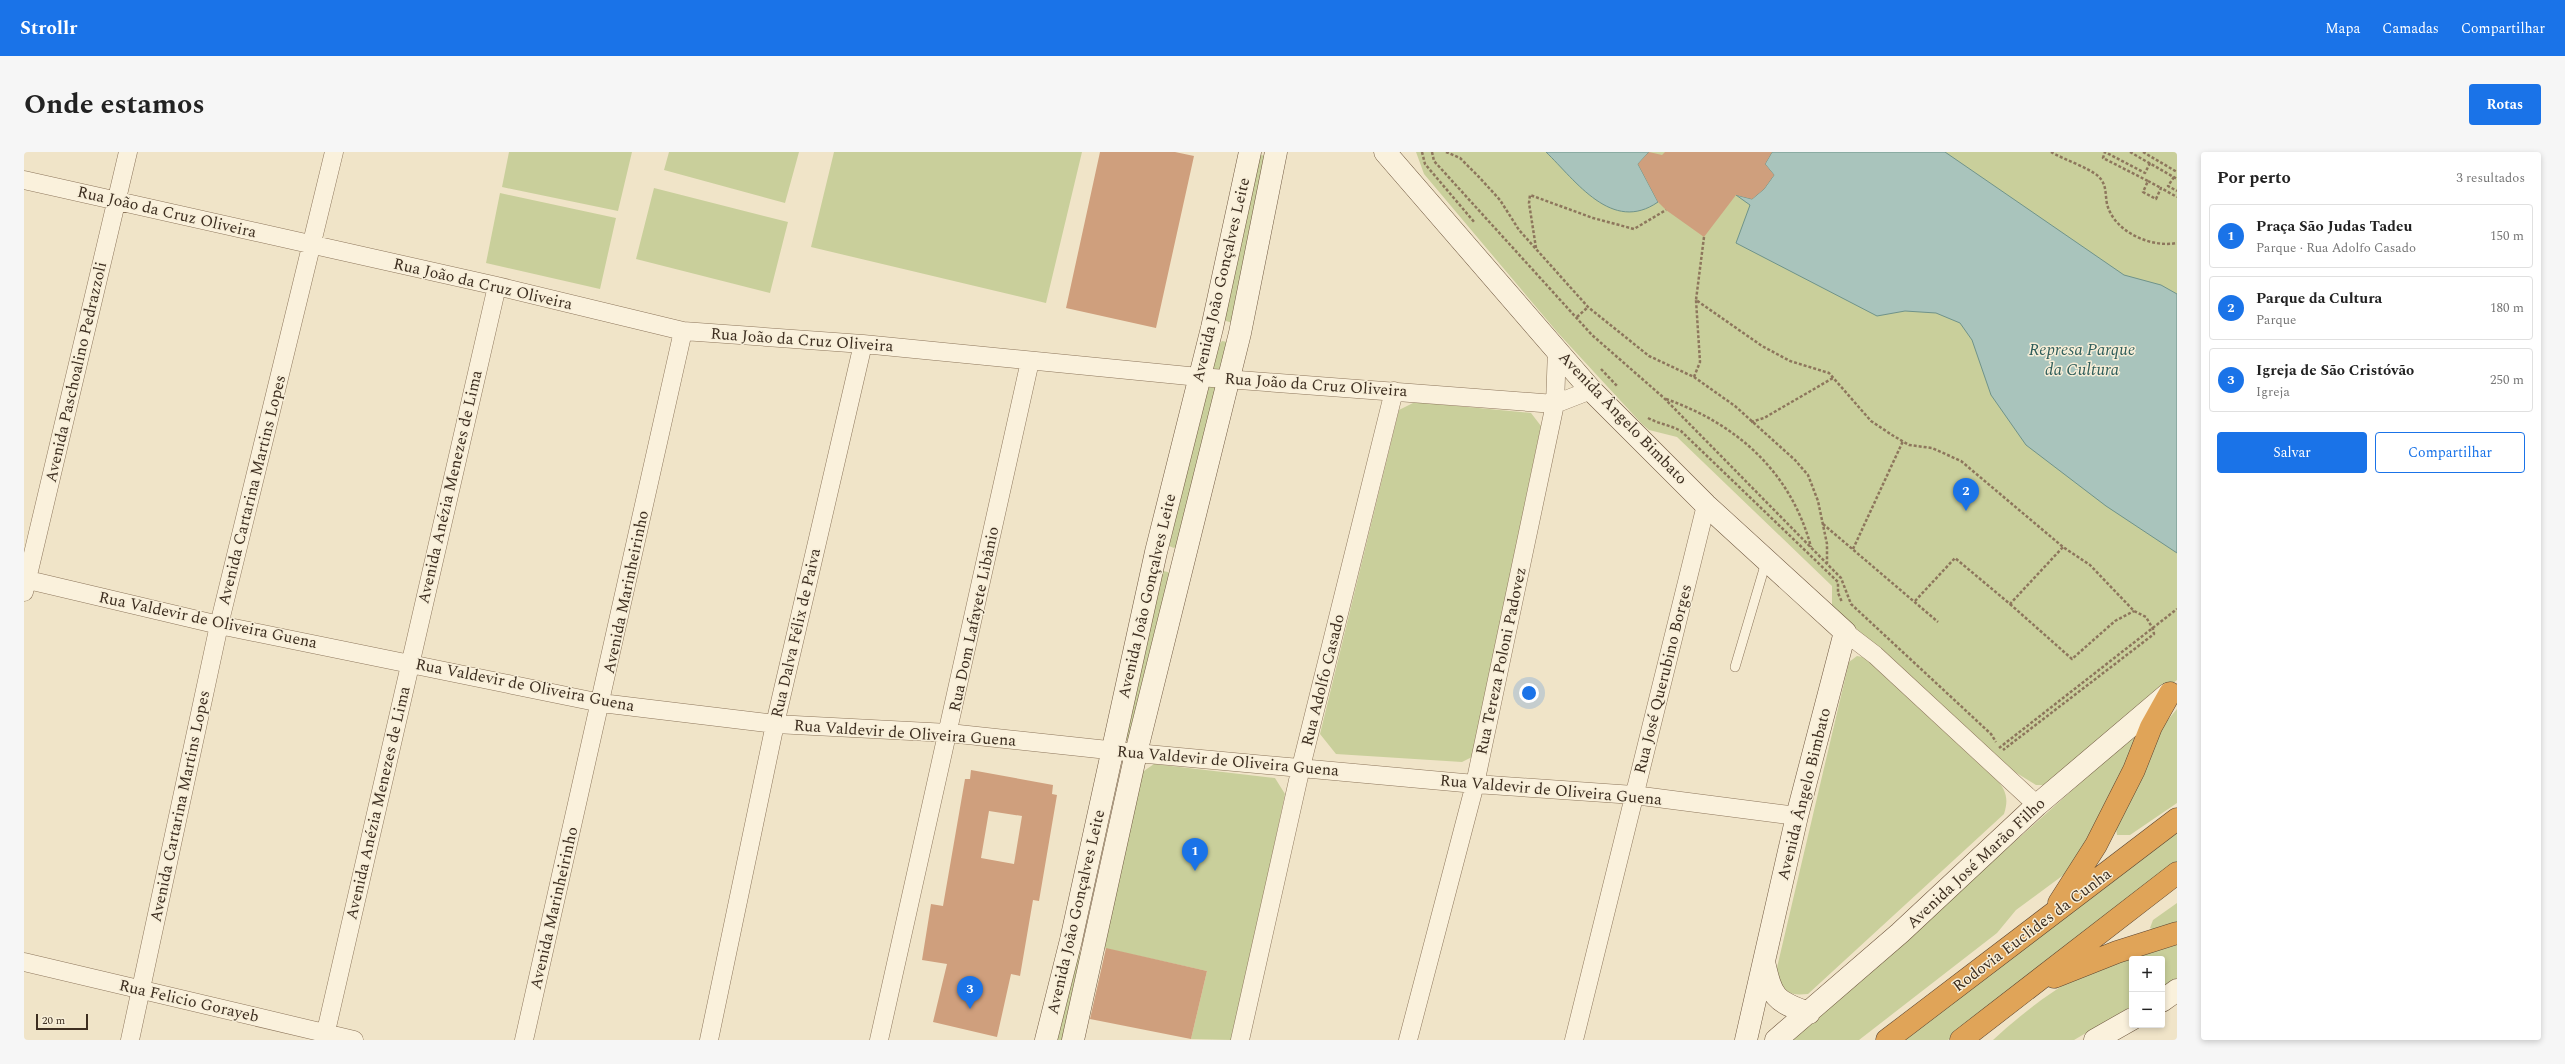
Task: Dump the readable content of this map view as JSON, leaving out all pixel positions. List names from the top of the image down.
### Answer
{
  "streets": {
    "highway": ["Rodovia Euclides da Cunha"],
    "main road": ["Avenida João Gonçalves Leite", "Avenida Ângelo Bimbato", "Avenida José Marão Filho"],
    "street": [
      "Rua João da Cruz Oliveira",
      "Avenida Paschoalino Pedrazzoli",
      "Avenida Anézia Menezes de Lima",
      "Avenida Cartarina Martins Lopes",
      "Avenida Marinheirinho",
      "Rua Dom Lafayete Libânio",
      "Rua Valdevir de Oliveira Guena",
      "Rua Dalva Félix de Paiva",
      "Rua Tereza Poloni Padovez",
      "Rua José Querubino Borges",
      "Rua Adolfo Casado",
      "Rua Felicio Gorayeb"
    ]
  },
  "crossings": [
    ["Rua João da Cruz Oliveira", "Avenida João Gonçalves Leite"],
    ["Rua João da Cruz Oliveira", "Avenida Paschoalino Pedrazzoli"],
    ["Rua João da Cruz Oliveira", "Avenida Ângelo Bimbato"],
    ["Rua João da Cruz Oliveira", "Avenida Anézia Menezes de Lima"],
    ["Rua João da Cruz Oliveira", "Avenida Cartarina Martins Lopes"],
    ["Rua João da Cruz Oliveira", "Avenida Marinheirinho"],
    ["Rua João da Cruz Oliveira", "Rua Dom Lafayete Libânio"],
    ["Rua João da Cruz Oliveira", "Rua Dalva Félix de Paiva"],
    ["Rua João da Cruz Oliveira", "Rua Tereza Poloni Padovez"],
    ["Rua João da Cruz Oliveira", "Rua Adolfo Casado"],
    ["Avenida João Gonçalves Leite", "Rua Valdevir de Oliveira Guena"],
    ["Avenida Paschoalino Pedrazzoli", "Rua Valdevir de Oliveira Guena"],
    ["Avenida Ângelo Bimbato", "Rua Valdevir de Oliveira Guena"],
    ["Avenida Ângelo Bimbato", "Rua Tereza Poloni Padovez"],
    ["Avenida Ângelo Bimbato", "Rua José Querubino Borges"],
    ["Avenida Ângelo Bimbato", "Avenida José Marão Filho"],
    ["Avenida Anézia Menezes de Lima", "Rua Valdevir de Oliveira Guena"],
    ["Avenida Anézia Menezes de Lima", "Rua Felicio Gorayeb"],
    ["Avenida Cartarina Martins Lopes", "Rua Valdevir de Oliveira Guena"],
    ["Avenida Cartarina Martins Lopes", "Rua Felicio Gorayeb"],
    ["Avenida Marinheirinho", "Rua Valdevir de Oliveira Guena"],
    ["Rua Dom Lafayete Libânio", "Rua Valdevir de Oliveira Guena"],
    ["Rua Valdevir de Oliveira Guena", "Rua Dalva Félix de Paiva"],
    ["Rua Valdevir de Oliveira Guena", "Rua Tereza Poloni Padovez"],
    ["Rua Valdevir de Oliveira Guena", "Rua José Querubino Borges"],
    ["Rua Valdevir de Oliveira Guena", "Rua Adolfo Casado"]
  ],
  "water": ["Represa Parque da Cultura"],
  "scale_bar": "20 m",
  "page": {
    "header": "Strollr",
    "nav": ["Mapa", "Camadas", "Compartilhar"],
    "title": "Onde estamos",
    "buttons": [
      "Rotas",
      ["Salvar", "Compartilhar"]
    ],
    "heading": ["Por perto", "3 resultados"],
    "list": [
      {
        "mark": "1",
        "name": "Praça São Judas Tadeu",
        "note": "Parque · Rua Adolfo Casado",
        "value": "150 m"
      },
      {
        "mark": "2",
        "name": "Parque da Cultura",
        "note": "Parque",
        "value": "180 m"
      },
      {
        "mark": "3",
        "name": "Igreja de São Cristóvão",
        "note": "Igreja",
        "value": "250 m"
      }
    ],
    "pins": ["2", "1", "3"],
    "map_buttons": ["+", "−"],
    "scale": "20 m"
  }
}
